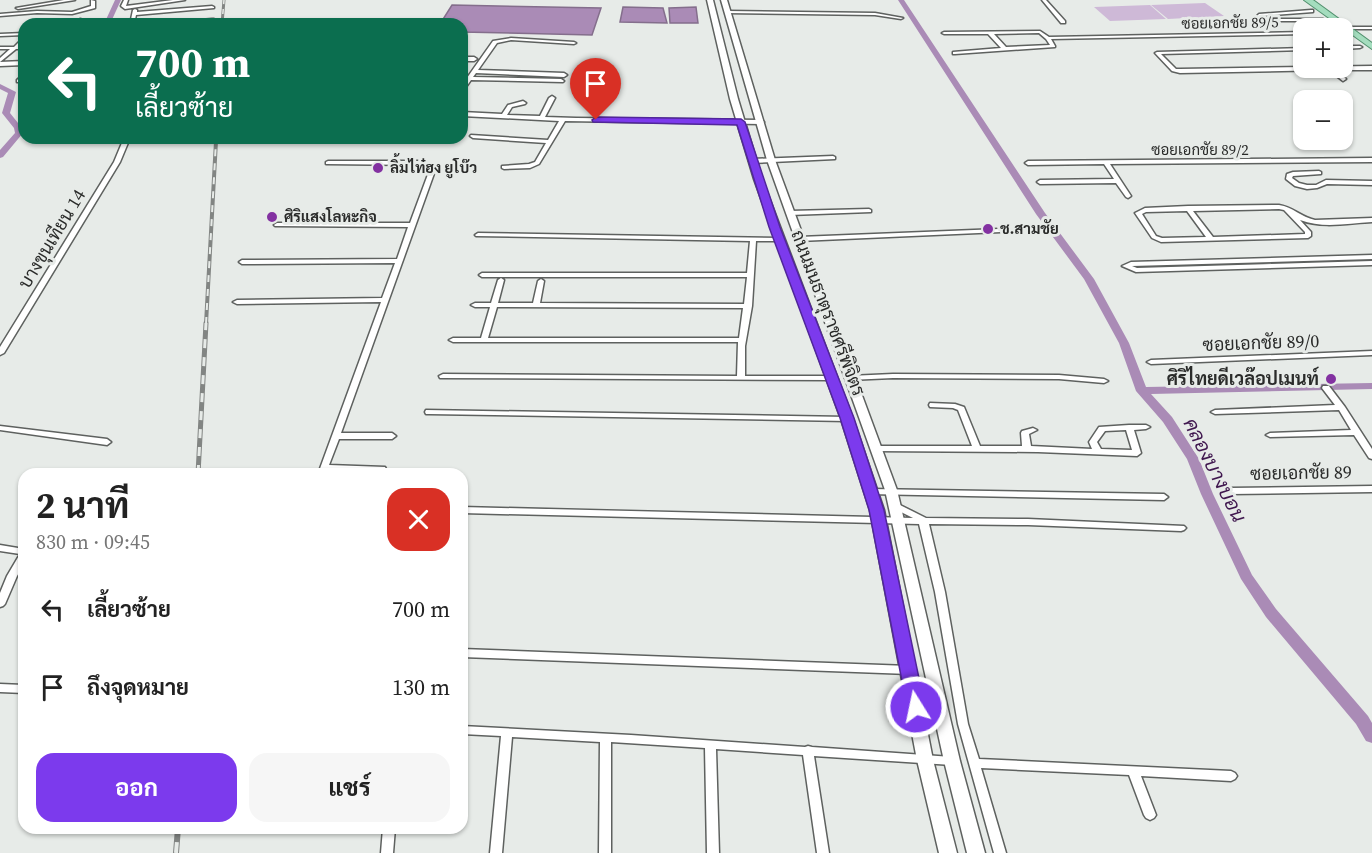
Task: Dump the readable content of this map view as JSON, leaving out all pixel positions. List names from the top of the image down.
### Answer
{
  "streets": {
    "street": [
      "ซอยเอกชัย 89/5",
      "ซอยเอกชัย 89/2",
      "บางขุนเทียน 14",
      "ถนนมนธาตุราชศรีพิจิตร",
      "ซอยเอกชัย 89/0",
      "ซอยเอกชัย 89"
    ]
  },
  "water": ["คลองบางบอน"],
  "places": [
    "ลิ้มไท๋ฮง ยูโบ๊ว",
    "ศิริแสงโลหะกิจ",
    "ช.สามชัย",
    "ศิริไทยดีเวล๊อปเมนท์"
  ],
  "page": {
    "map_buttons": ["+", "−"],
    "turn": ["700 m", "เลี้ยวซ้าย"],
    "heading": ["2 นาที", "830 m · 09:45"],
    "list": [
      {
        "name": "เลี้ยวซ้าย",
        "value": "700 m"
      },
      {
        "name": "ถึงจุดหมาย",
        "value": "130 m"
      }
    ],
    "buttons": ["ออก", "แชร์"]
  }
}
